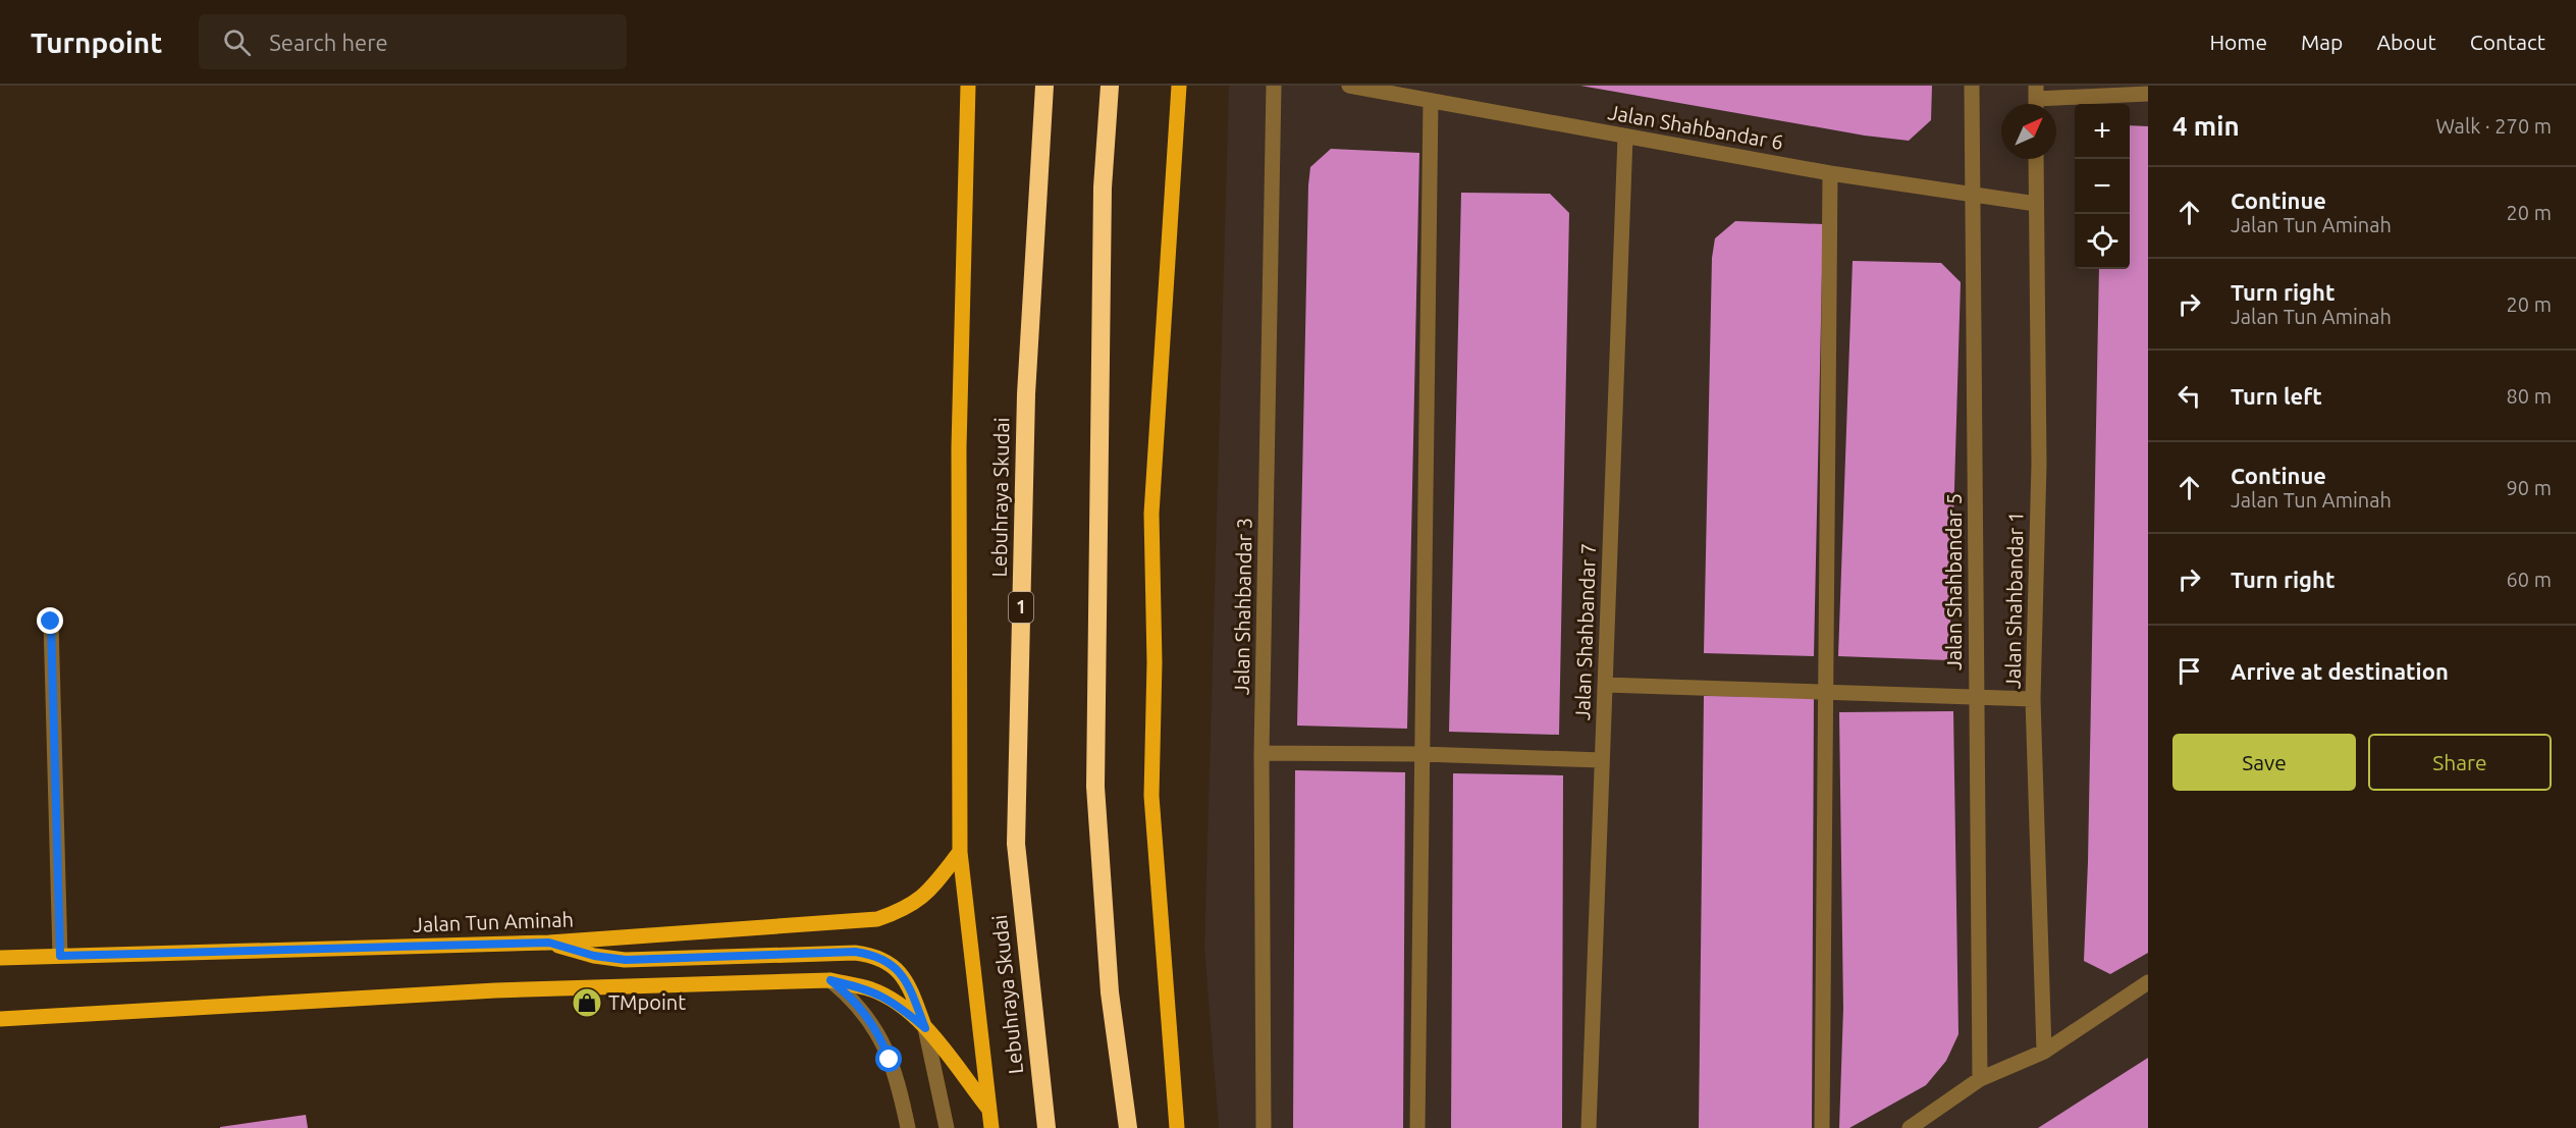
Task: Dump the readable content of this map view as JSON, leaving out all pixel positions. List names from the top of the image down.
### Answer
{
  "streets": {
    "highway": ["Lebuhraya Skudai", "1"],
    "main road": ["Jalan Tun Aminah"],
    "street": [
      "Jalan Shahbandar 6",
      "Jalan Shahbandar 5",
      "Jalan Shahbandar 1",
      "Jalan Shahbandar 3",
      "Jalan Shahbandar 7"
    ]
  },
  "crossings": [
    ["Jalan Shahbandar 6", "Jalan Shahbandar 5"],
    ["Jalan Shahbandar 6", "Jalan Shahbandar 1"],
    ["Jalan Shahbandar 6", "Jalan Shahbandar 7"]
  ],
  "places": {
    "shop": ["TMpoint"]
  },
  "north": "top right",
  "page": {
    "header": "Turnpoint",
    "search": "Search here",
    "nav": [
      "Home",
      "Map",
      "About",
      "Contact"
    ],
    "heading": ["4 min", "Walk · 270 m"],
    "map_buttons": ["+", "−"],
    "list": [
      ["Continue", "Jalan Tun Aminah", "20 m"],
      ["Turn right", "Jalan Tun Aminah", "20 m"],
      ["Turn left", "80 m"],
      ["Continue", "Jalan Tun Aminah", "90 m"],
      ["Turn right", "60 m"],
      "Arrive at destination"
    ],
    "buttons": ["Save", "Share"]
  }
}
